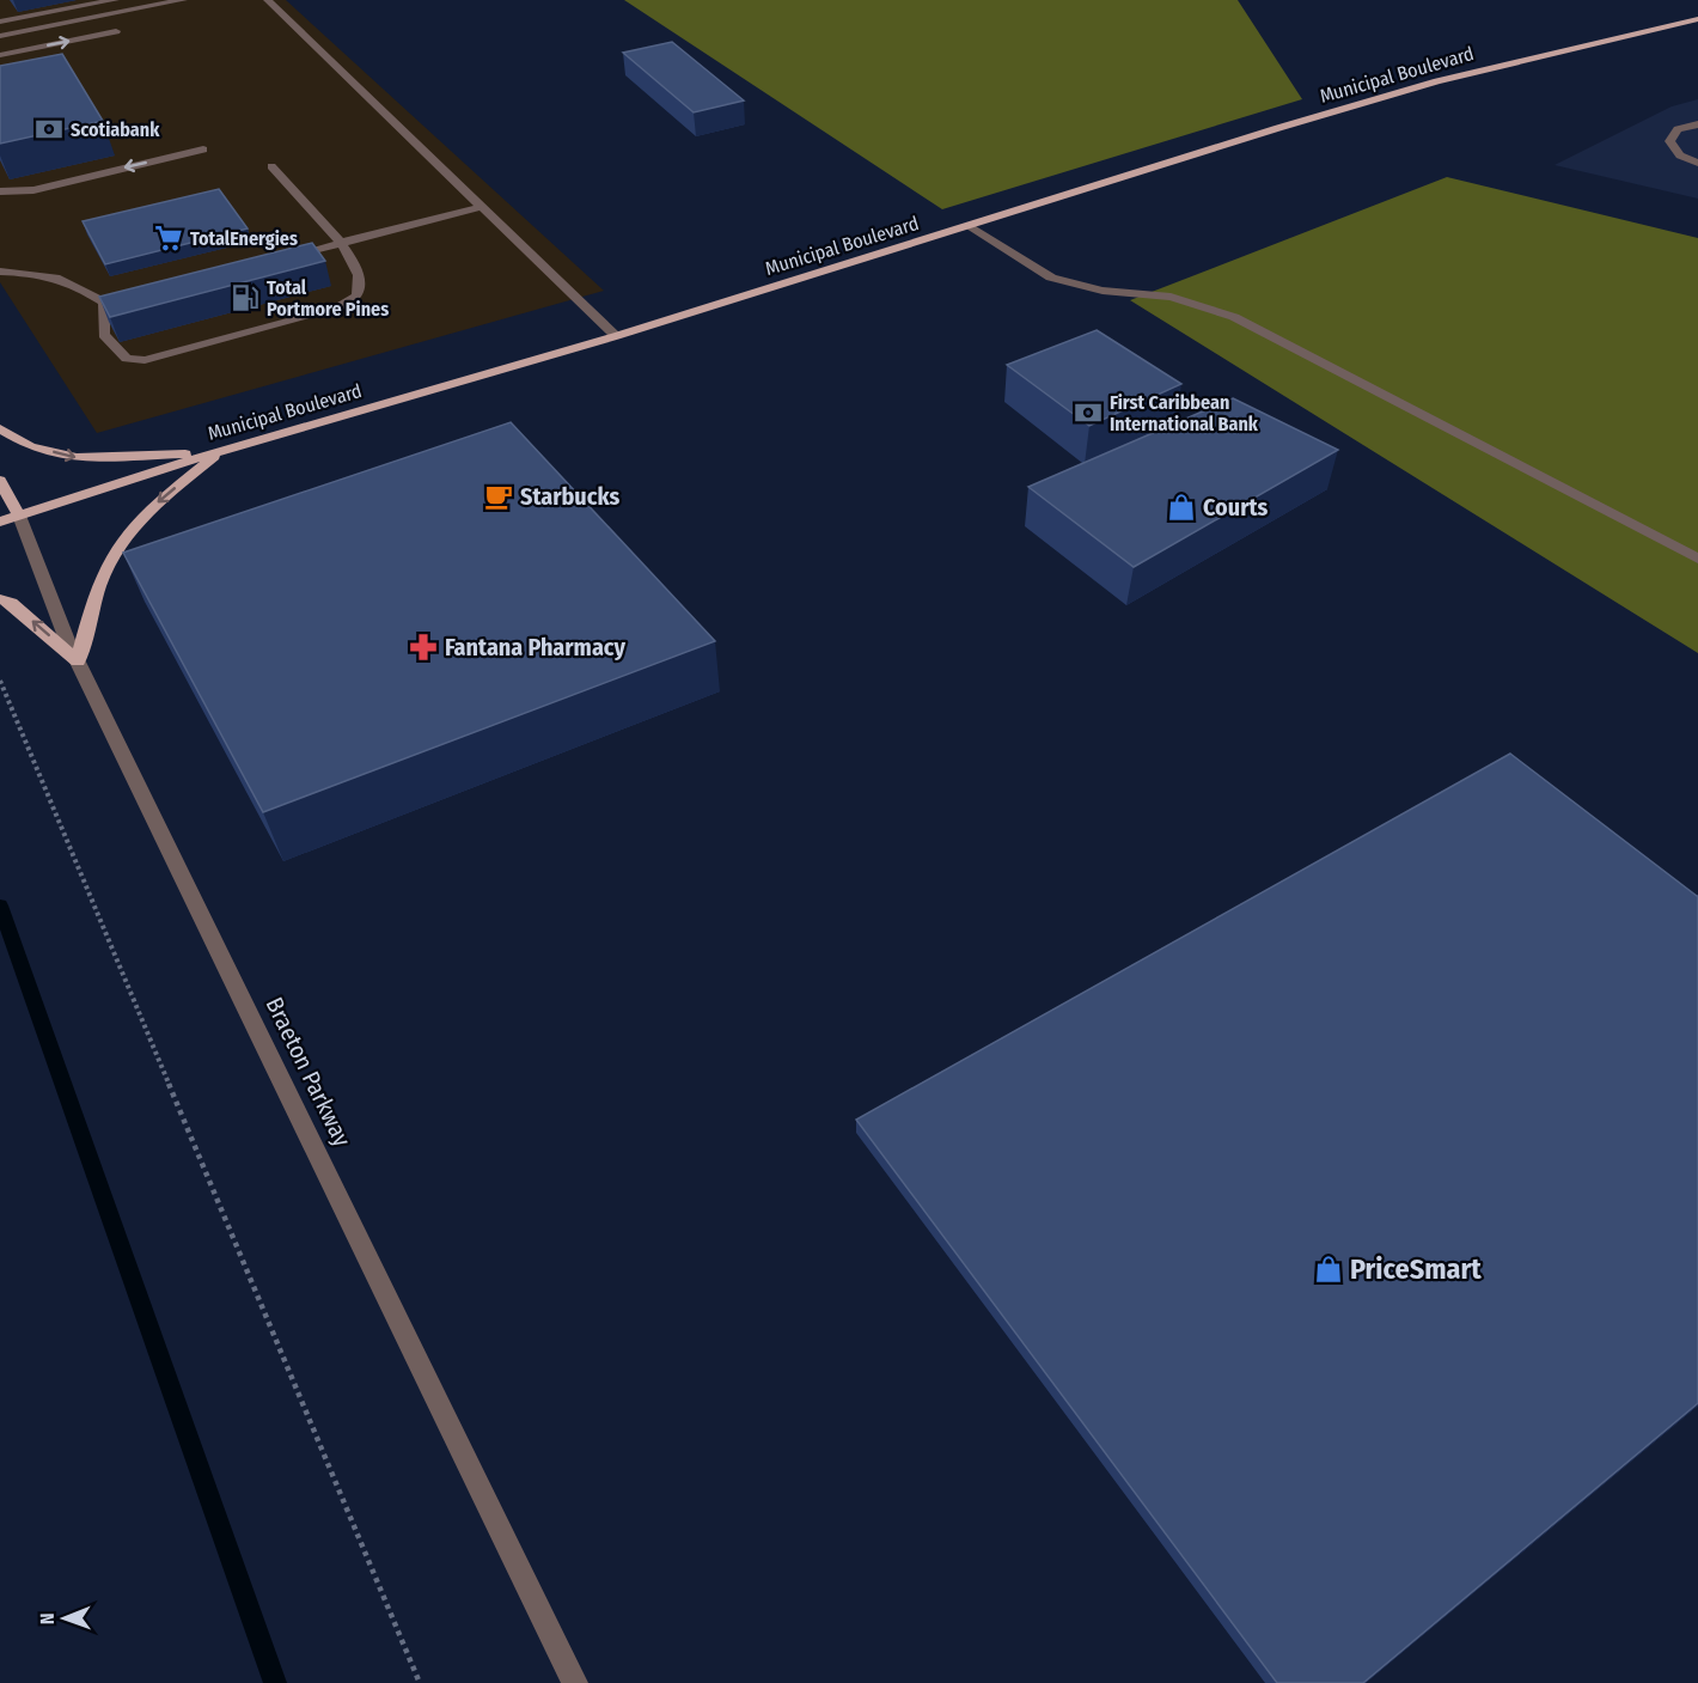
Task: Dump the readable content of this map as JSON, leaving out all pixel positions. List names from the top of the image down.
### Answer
{
  "streets": {
    "main road": ["Municipal Boulevard", "Braeton Parkway"]
  },
  "crossings": [
    ["Municipal Boulevard", "Braeton Parkway"]
  ],
  "places": {
    "bank": ["Scotiabank", "First Caribbean International Bank"],
    "supermarket": ["TotalEnergies"],
    "fuel station": ["Total Portmore Pines"],
    "cafe": ["Starbucks"],
    "shop": ["Courts", "PriceSmart"],
    "pharmacy": ["Fantana Pharmacy"]
  },
  "north": "left"
}
